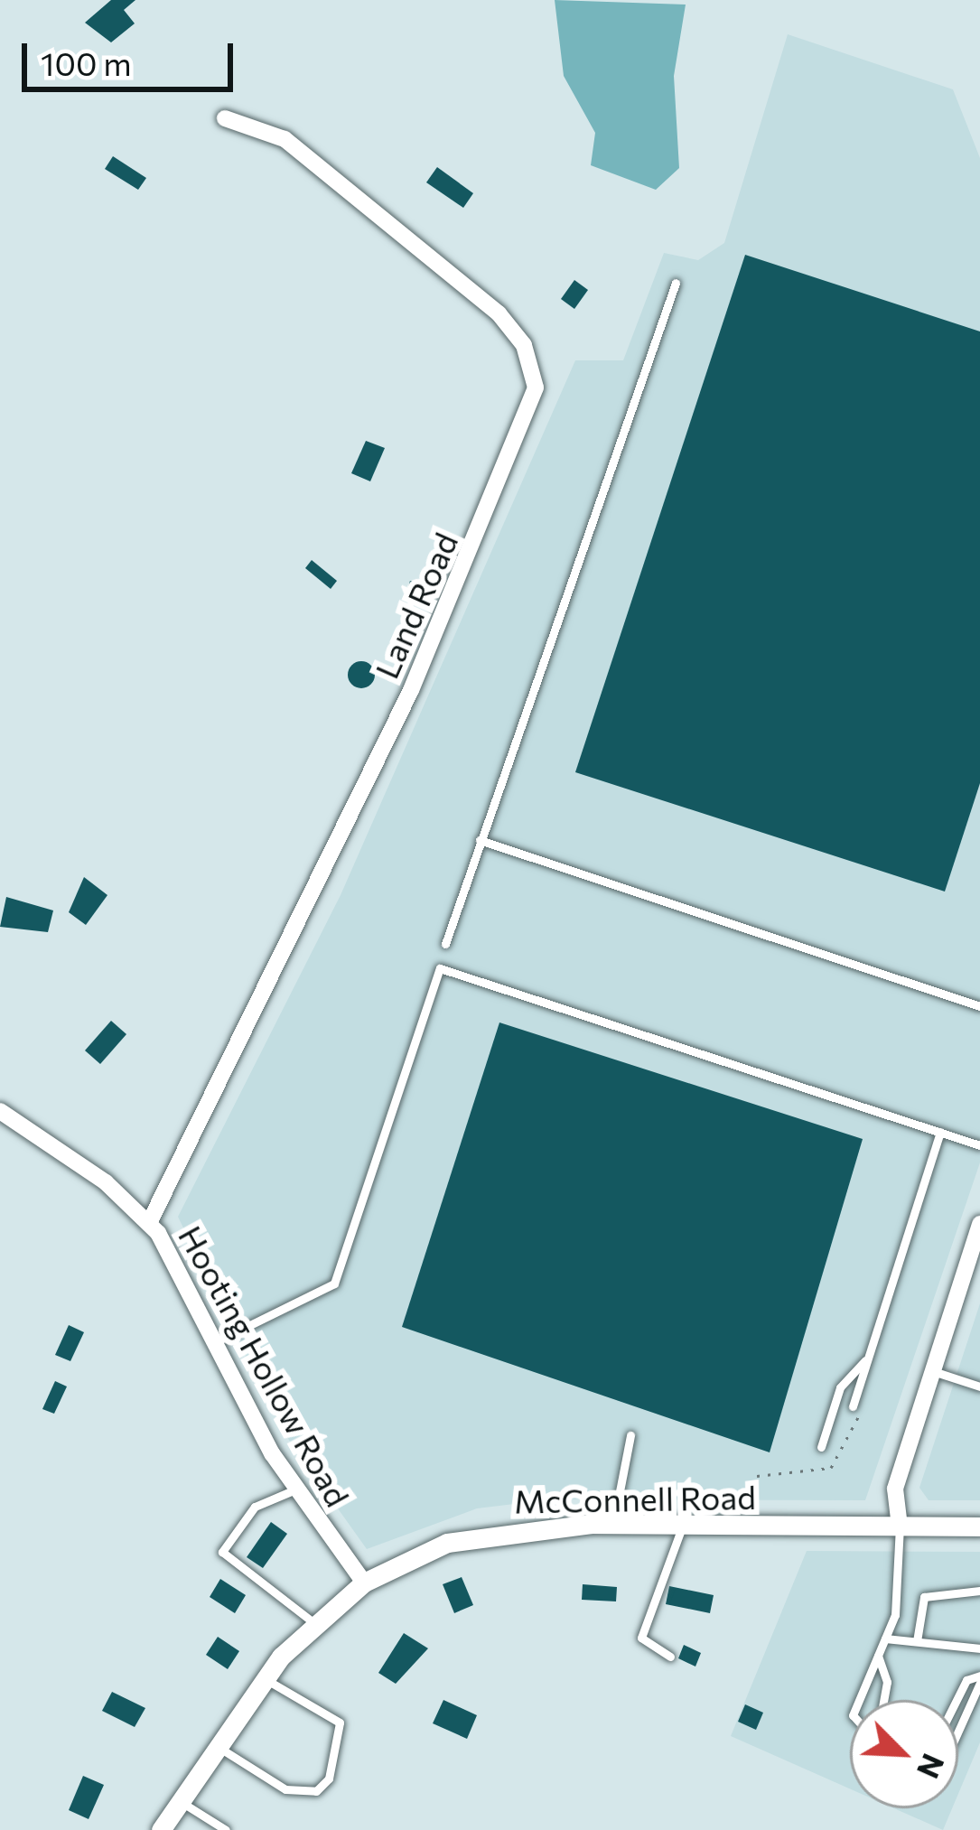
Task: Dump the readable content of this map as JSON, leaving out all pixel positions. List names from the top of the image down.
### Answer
{
  "streets": {
    "street": ["Land Road", "Hooting Hollow Road", "McConnell Road"]
  },
  "crossings": [
    ["Land Road", "Hooting Hollow Road"],
    ["Hooting Hollow Road", "McConnell Road"]
  ],
  "scale_bar": "100 m",
  "north": "bottom right"
}
